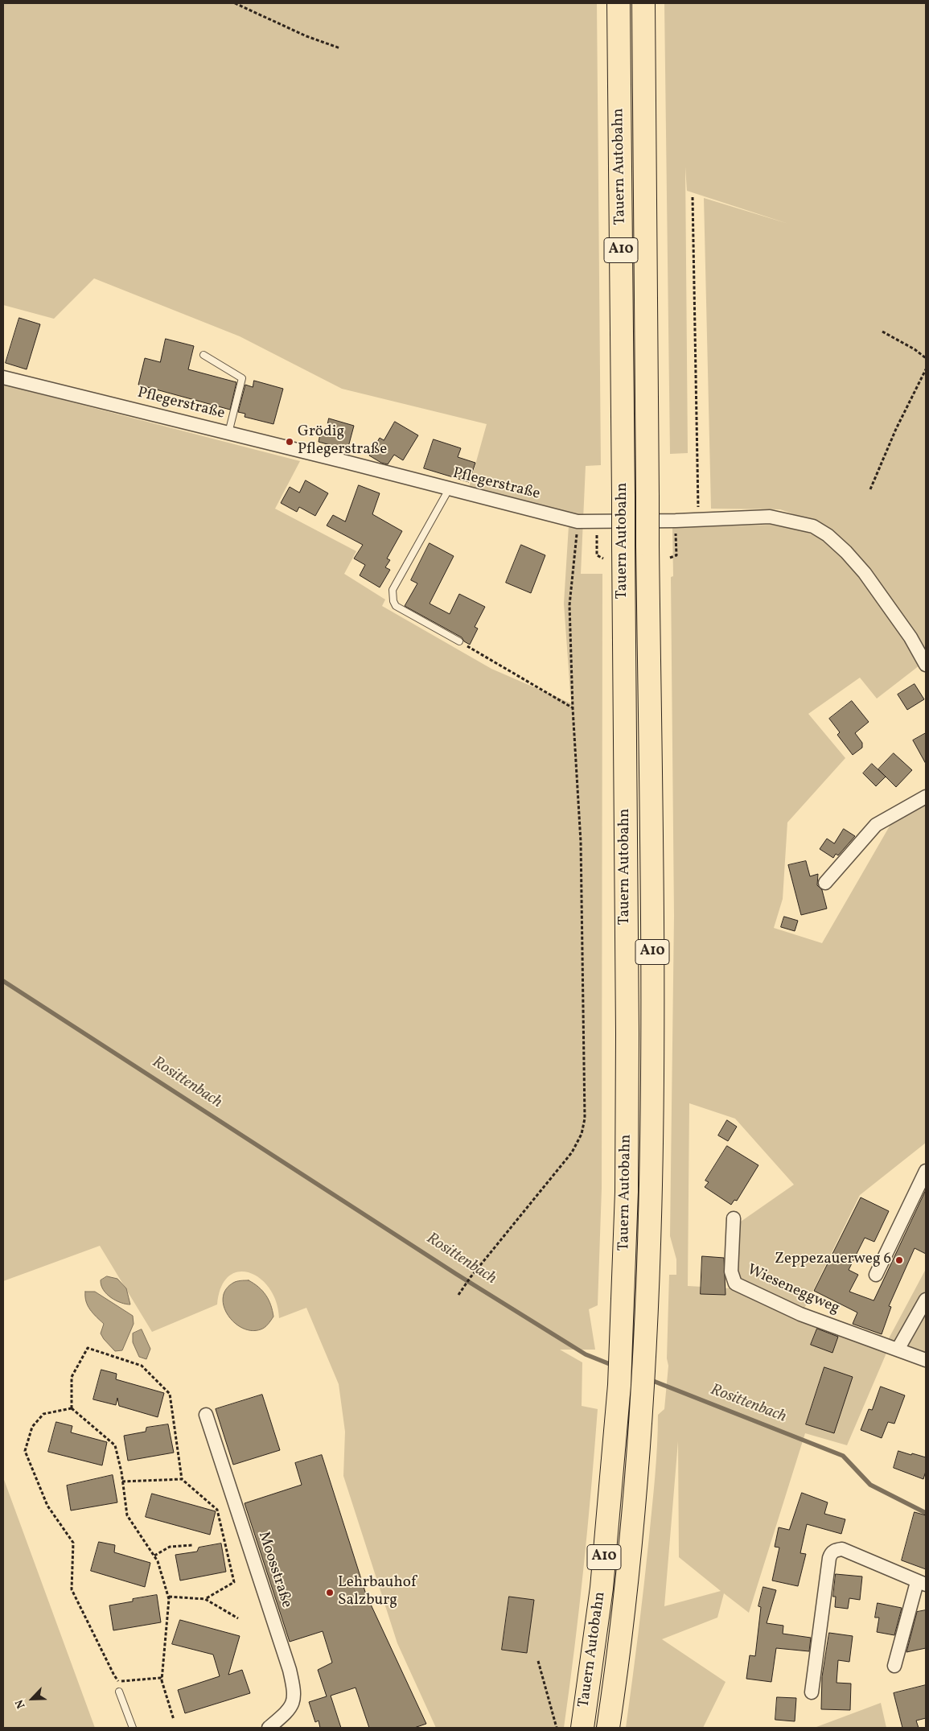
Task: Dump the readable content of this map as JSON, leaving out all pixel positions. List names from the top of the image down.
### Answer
{
  "streets": {
    "highway": ["Tauern Autobahn", "A10"],
    "street": ["Pflegerstraße", "Wieseneggweg", "Moosstraße"]
  },
  "water": ["Rosittenbach"],
  "places": ["Grödig Pflegerstraße", "Zeppezauerweg 6", "Lehrbauhof Salzburg"],
  "north": "bottom left"
}
